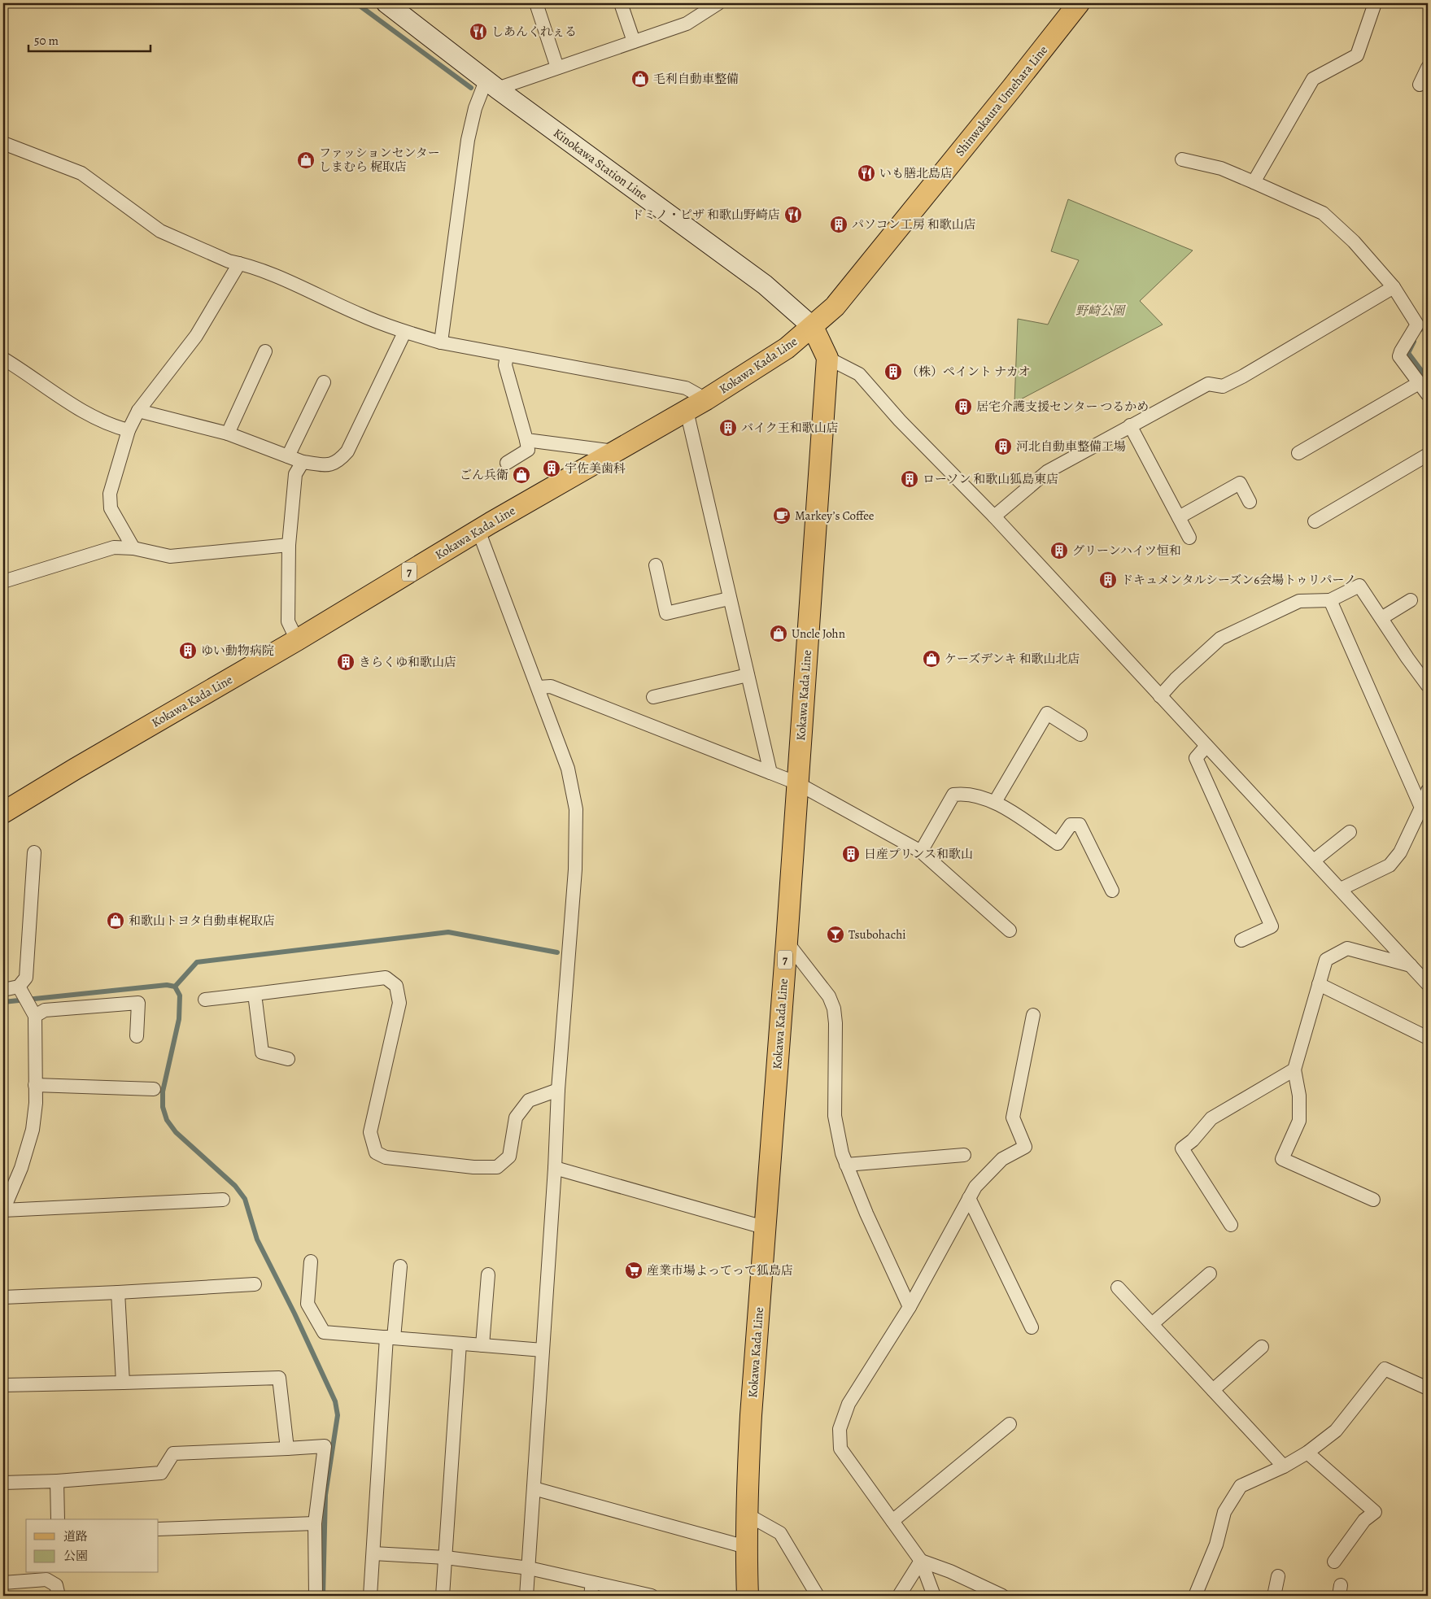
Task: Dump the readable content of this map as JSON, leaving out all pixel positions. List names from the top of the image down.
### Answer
{
  "streets": {
    "main road": [
      "Shinwakaura Umehara Line",
      "Kinokawa Station Line",
      "Kokawa Kada Line",
      "7"
    ]
  },
  "crossings": [
    ["Shinwakaura Umehara Line", "Kinokawa Station Line"],
    ["Shinwakaura Umehara Line", "Kokawa Kada Line"],
    ["Kinokawa Station Line", "Kokawa Kada Line"]
  ],
  "parks": ["野崎公園"],
  "places": {
    "restaurant": ["しあんくれぇる", "いも膳北島店", "ドミノ・ピザ 和歌山野崎店"],
    "shop": [
      "毛利自動車整備",
      "ファッションセンター しまむら 梶取店",
      "ごん兵衛",
      "Uncle John",
      "ケーズデンキ 和歌山北店",
      "和歌山トヨタ自動車梶取店"
    ],
    "building": [
      "パソコン工房 和歌山店",
      "（株）ペイント ナカオ",
      "居宅介護支援センター つるかめ",
      "バイク王和歌山店",
      "河北自動車整備工場",
      "宇佐美歯科",
      "ローソン 和歌山狐島東店",
      "グリーンハイツ恒和",
      "ドキュメンタルシーズン6会場トゥリパーノ",
      "ゆい動物病院",
      "きらくゆ和歌山店",
      "日産プリンス和歌山"
    ],
    "cafe": ["Markey’s Coffee"],
    "bar": ["Tsubohachi"],
    "supermarket": ["産業市場よってって狐島店"]
  },
  "legend": ["道路", "公園"],
  "scale_bar": "50 m"
}
